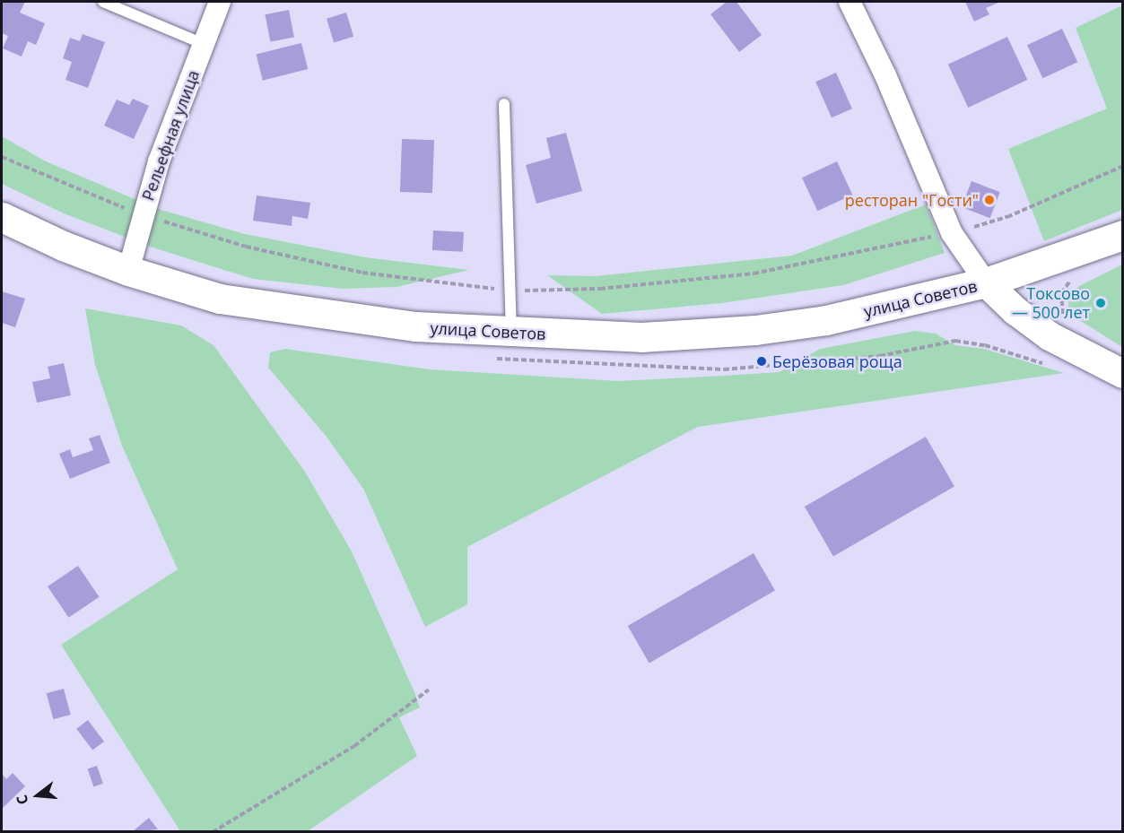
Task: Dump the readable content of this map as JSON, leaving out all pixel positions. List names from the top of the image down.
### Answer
{
  "streets": {
    "main road": ["улица Советов"],
    "street": ["Рельефная улица"]
  },
  "crossings": [
    ["Рельефная улица", "улица Советов"]
  ],
  "places": ["ресторан \"Гости\"", "Токсово — 500 лет", "Берёзовая роща"],
  "north": "left"
}
